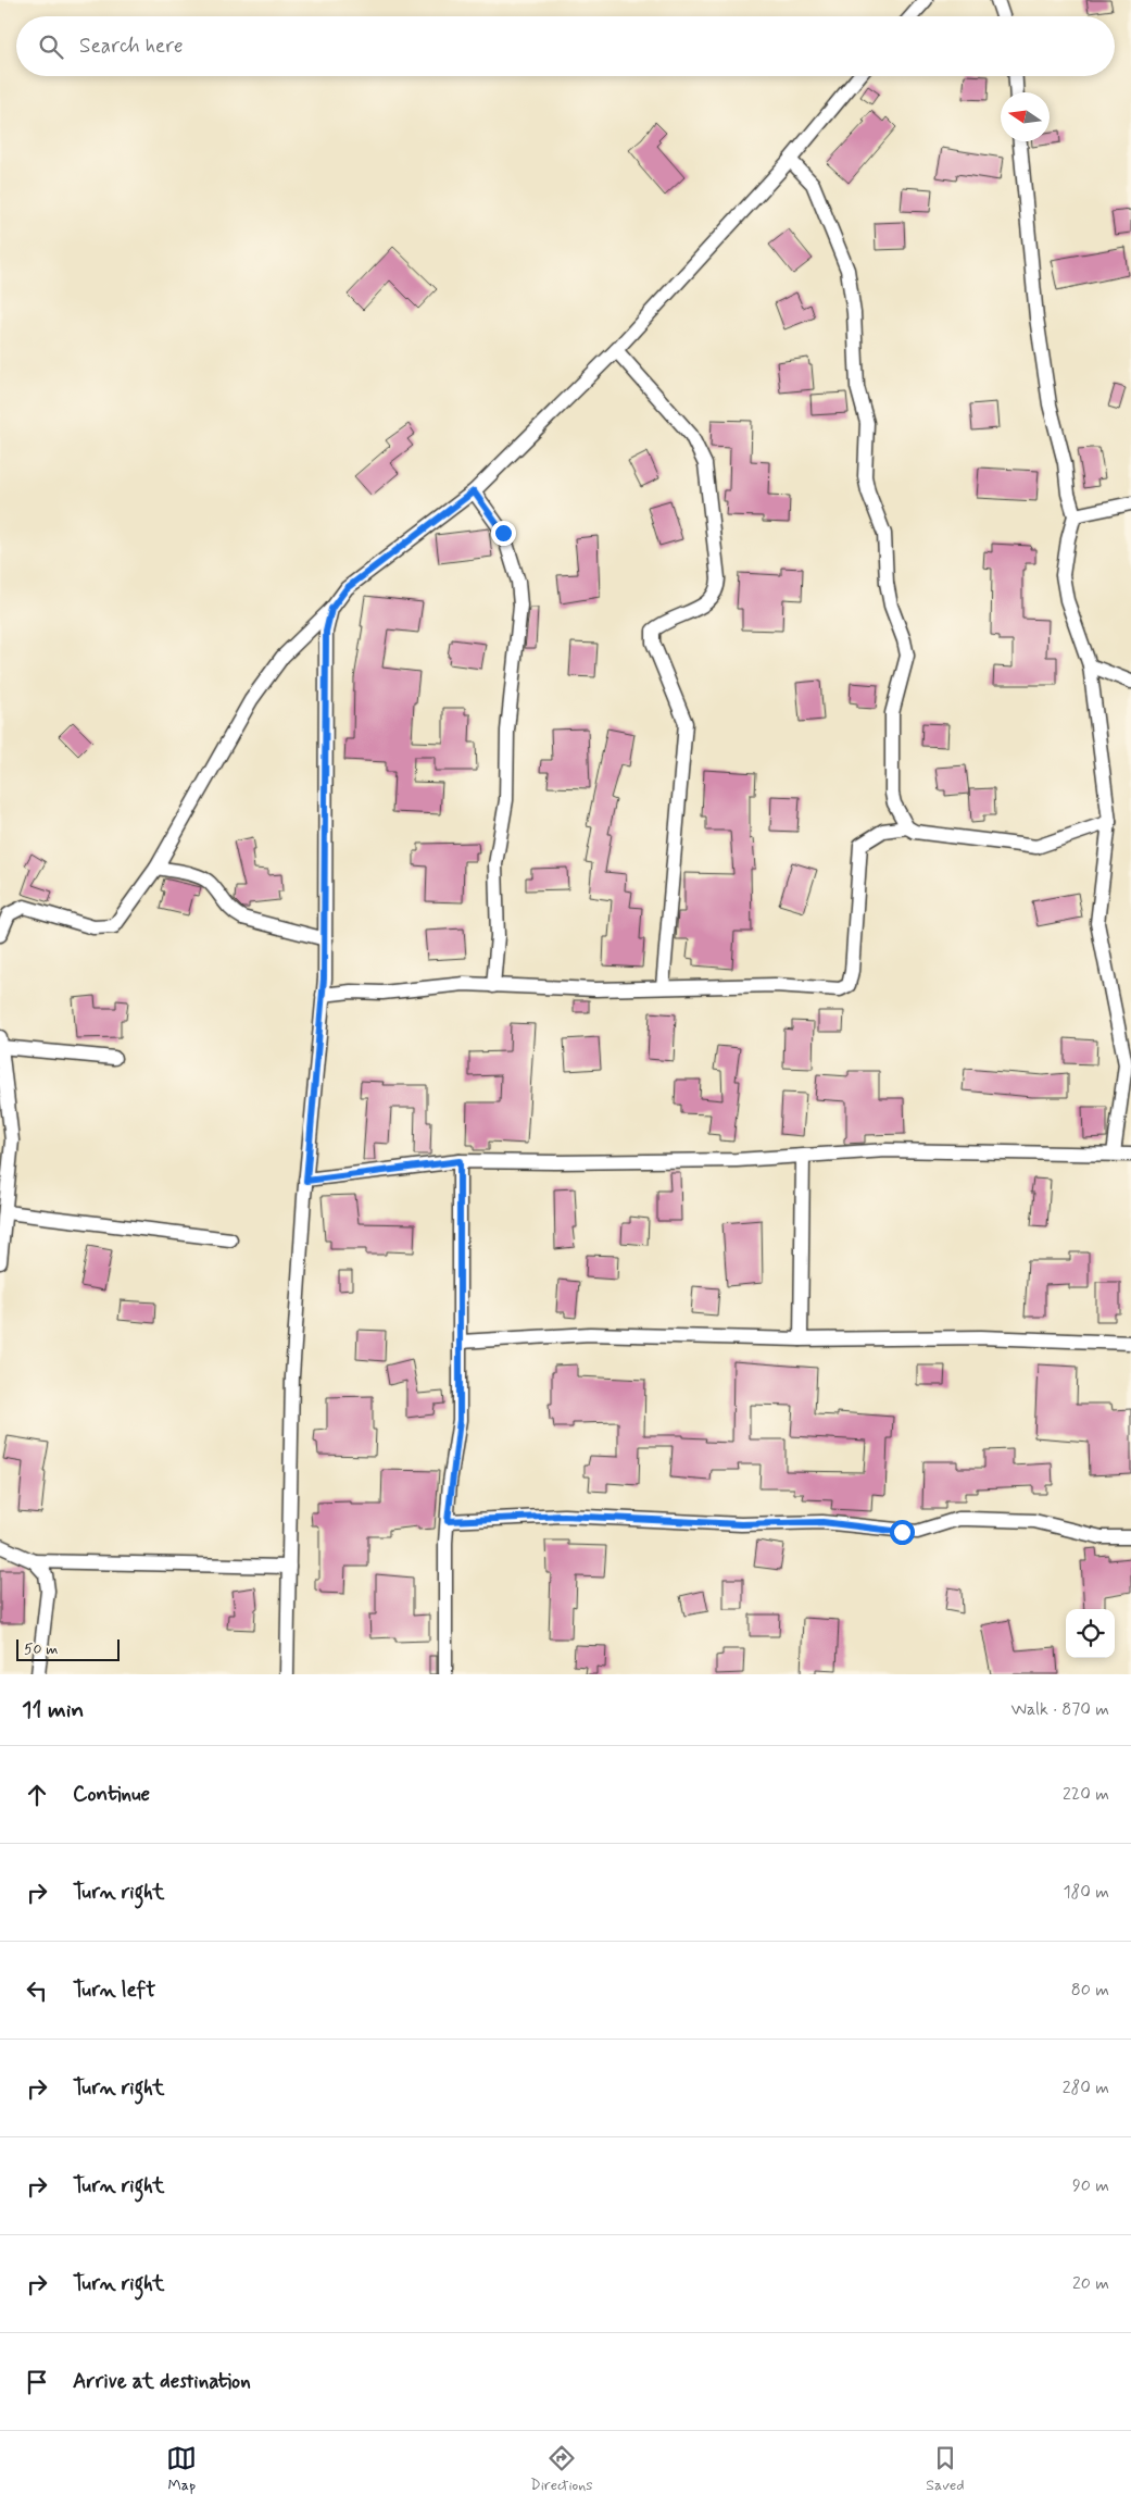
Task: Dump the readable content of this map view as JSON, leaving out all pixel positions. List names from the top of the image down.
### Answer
{
  "scale_bar": "50 m",
  "north": "left",
  "page": {
    "search": "Search here",
    "scale": "50 m",
    "heading": ["11 min", "Walk · 870 m"],
    "list": [
      ["Continue", "220 m"],
      ["Turn right", "180 m"],
      ["Turn left", "80 m"],
      ["Turn right", "280 m"],
      ["Turn right", "90 m"],
      ["Turn right", "20 m"],
      "Arrive at destination"
    ],
    "nav": ["Map", "Directions", "Saved"]
  }
}
